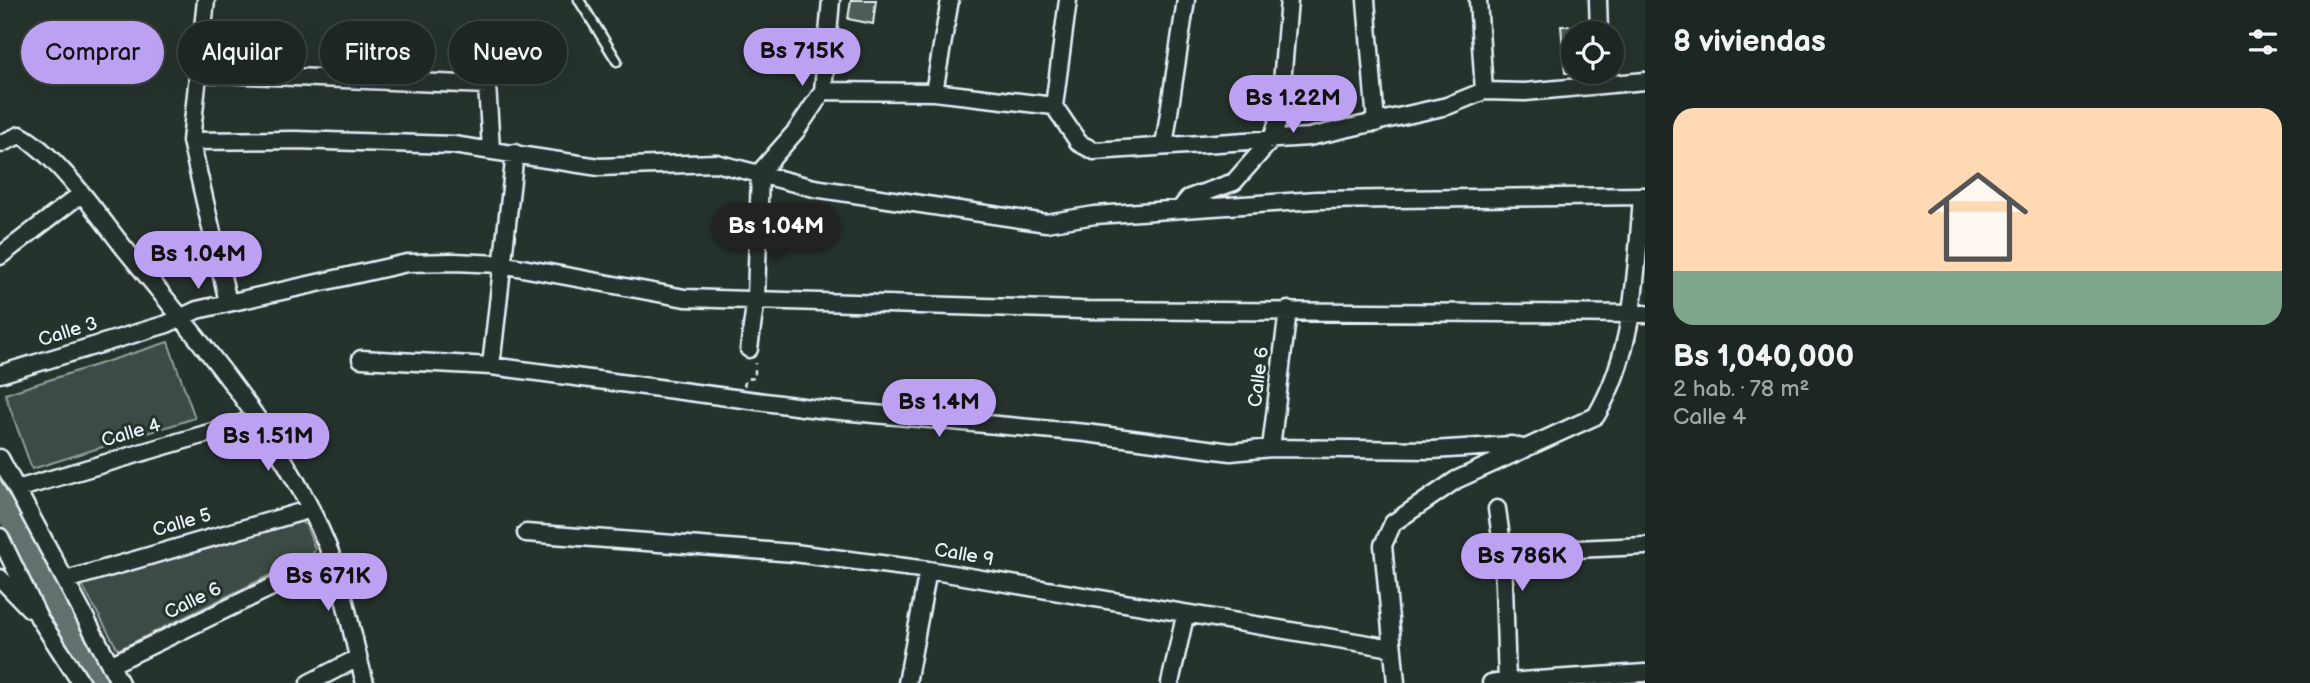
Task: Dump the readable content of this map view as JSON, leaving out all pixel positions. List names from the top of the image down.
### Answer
{
  "streets": {
    "street": [
      "Calle 3",
      "Calle 6",
      "Calle 4",
      "Calle 5",
      "Calle 9"
    ]
  },
  "crossings": [
    ["Calle 3", "Calle 6"]
  ],
  "page": {
    "heading": "8 viviendas",
    "chip": [
      "Comprar",
      "Alquilar",
      "Filtros",
      "Nuevo"
    ],
    "price": [
      "Bs 715K",
      "Bs 1.22M",
      "Bs 1.04M",
      "Bs 1.04M",
      "Bs 1.4M",
      "Bs 1.51M",
      "Bs 786K",
      "Bs 671K"
    ],
    "list": [
      {
        "name": "Bs 1,040,000",
        "note": "2 hab. · 78 m² · Calle 4"
      }
    ]
  }
}
